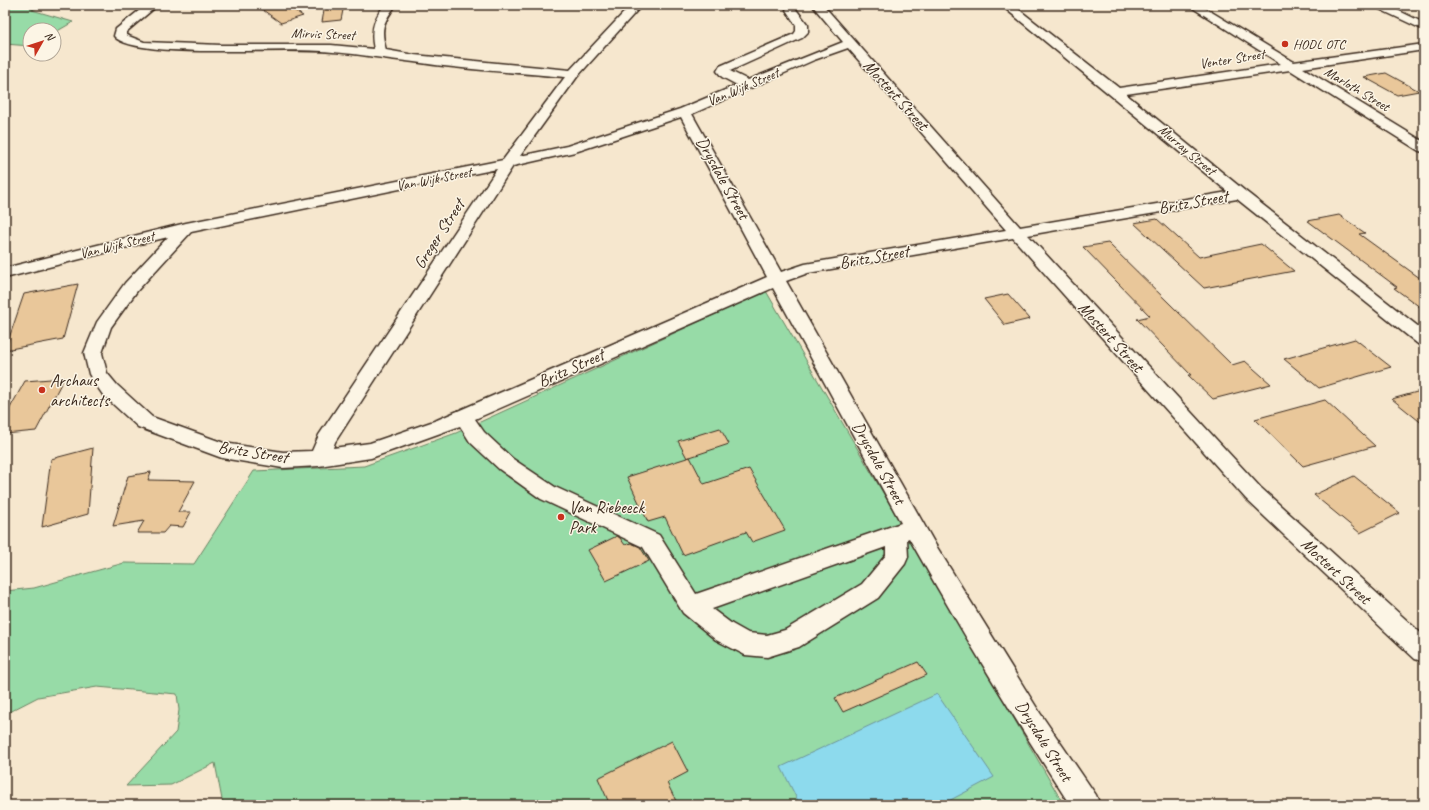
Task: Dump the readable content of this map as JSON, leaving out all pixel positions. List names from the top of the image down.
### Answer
{
  "streets": {
    "street": [
      "Mirvis Street",
      "Venter Street",
      "Van Wijk Street",
      "Marloth Street",
      "Mostert Street",
      "Murray Street",
      "Drysdale Street",
      "Britz Street",
      "Greger Street"
    ]
  },
  "crossings": [
    ["Mirvis Street", "Greger Street"],
    ["Venter Street", "Marloth Street"],
    ["Venter Street", "Murray Street"],
    ["Van Wijk Street", "Mostert Street"],
    ["Van Wijk Street", "Drysdale Street"],
    ["Van Wijk Street", "Britz Street"],
    ["Van Wijk Street", "Greger Street"],
    ["Mostert Street", "Britz Street"],
    ["Murray Street", "Britz Street"],
    ["Drysdale Street", "Britz Street"],
    ["Britz Street", "Greger Street"]
  ],
  "places": ["HODL OTC", "Archaus architects", "Van Riebeeck Park"],
  "north": "top right"
}
